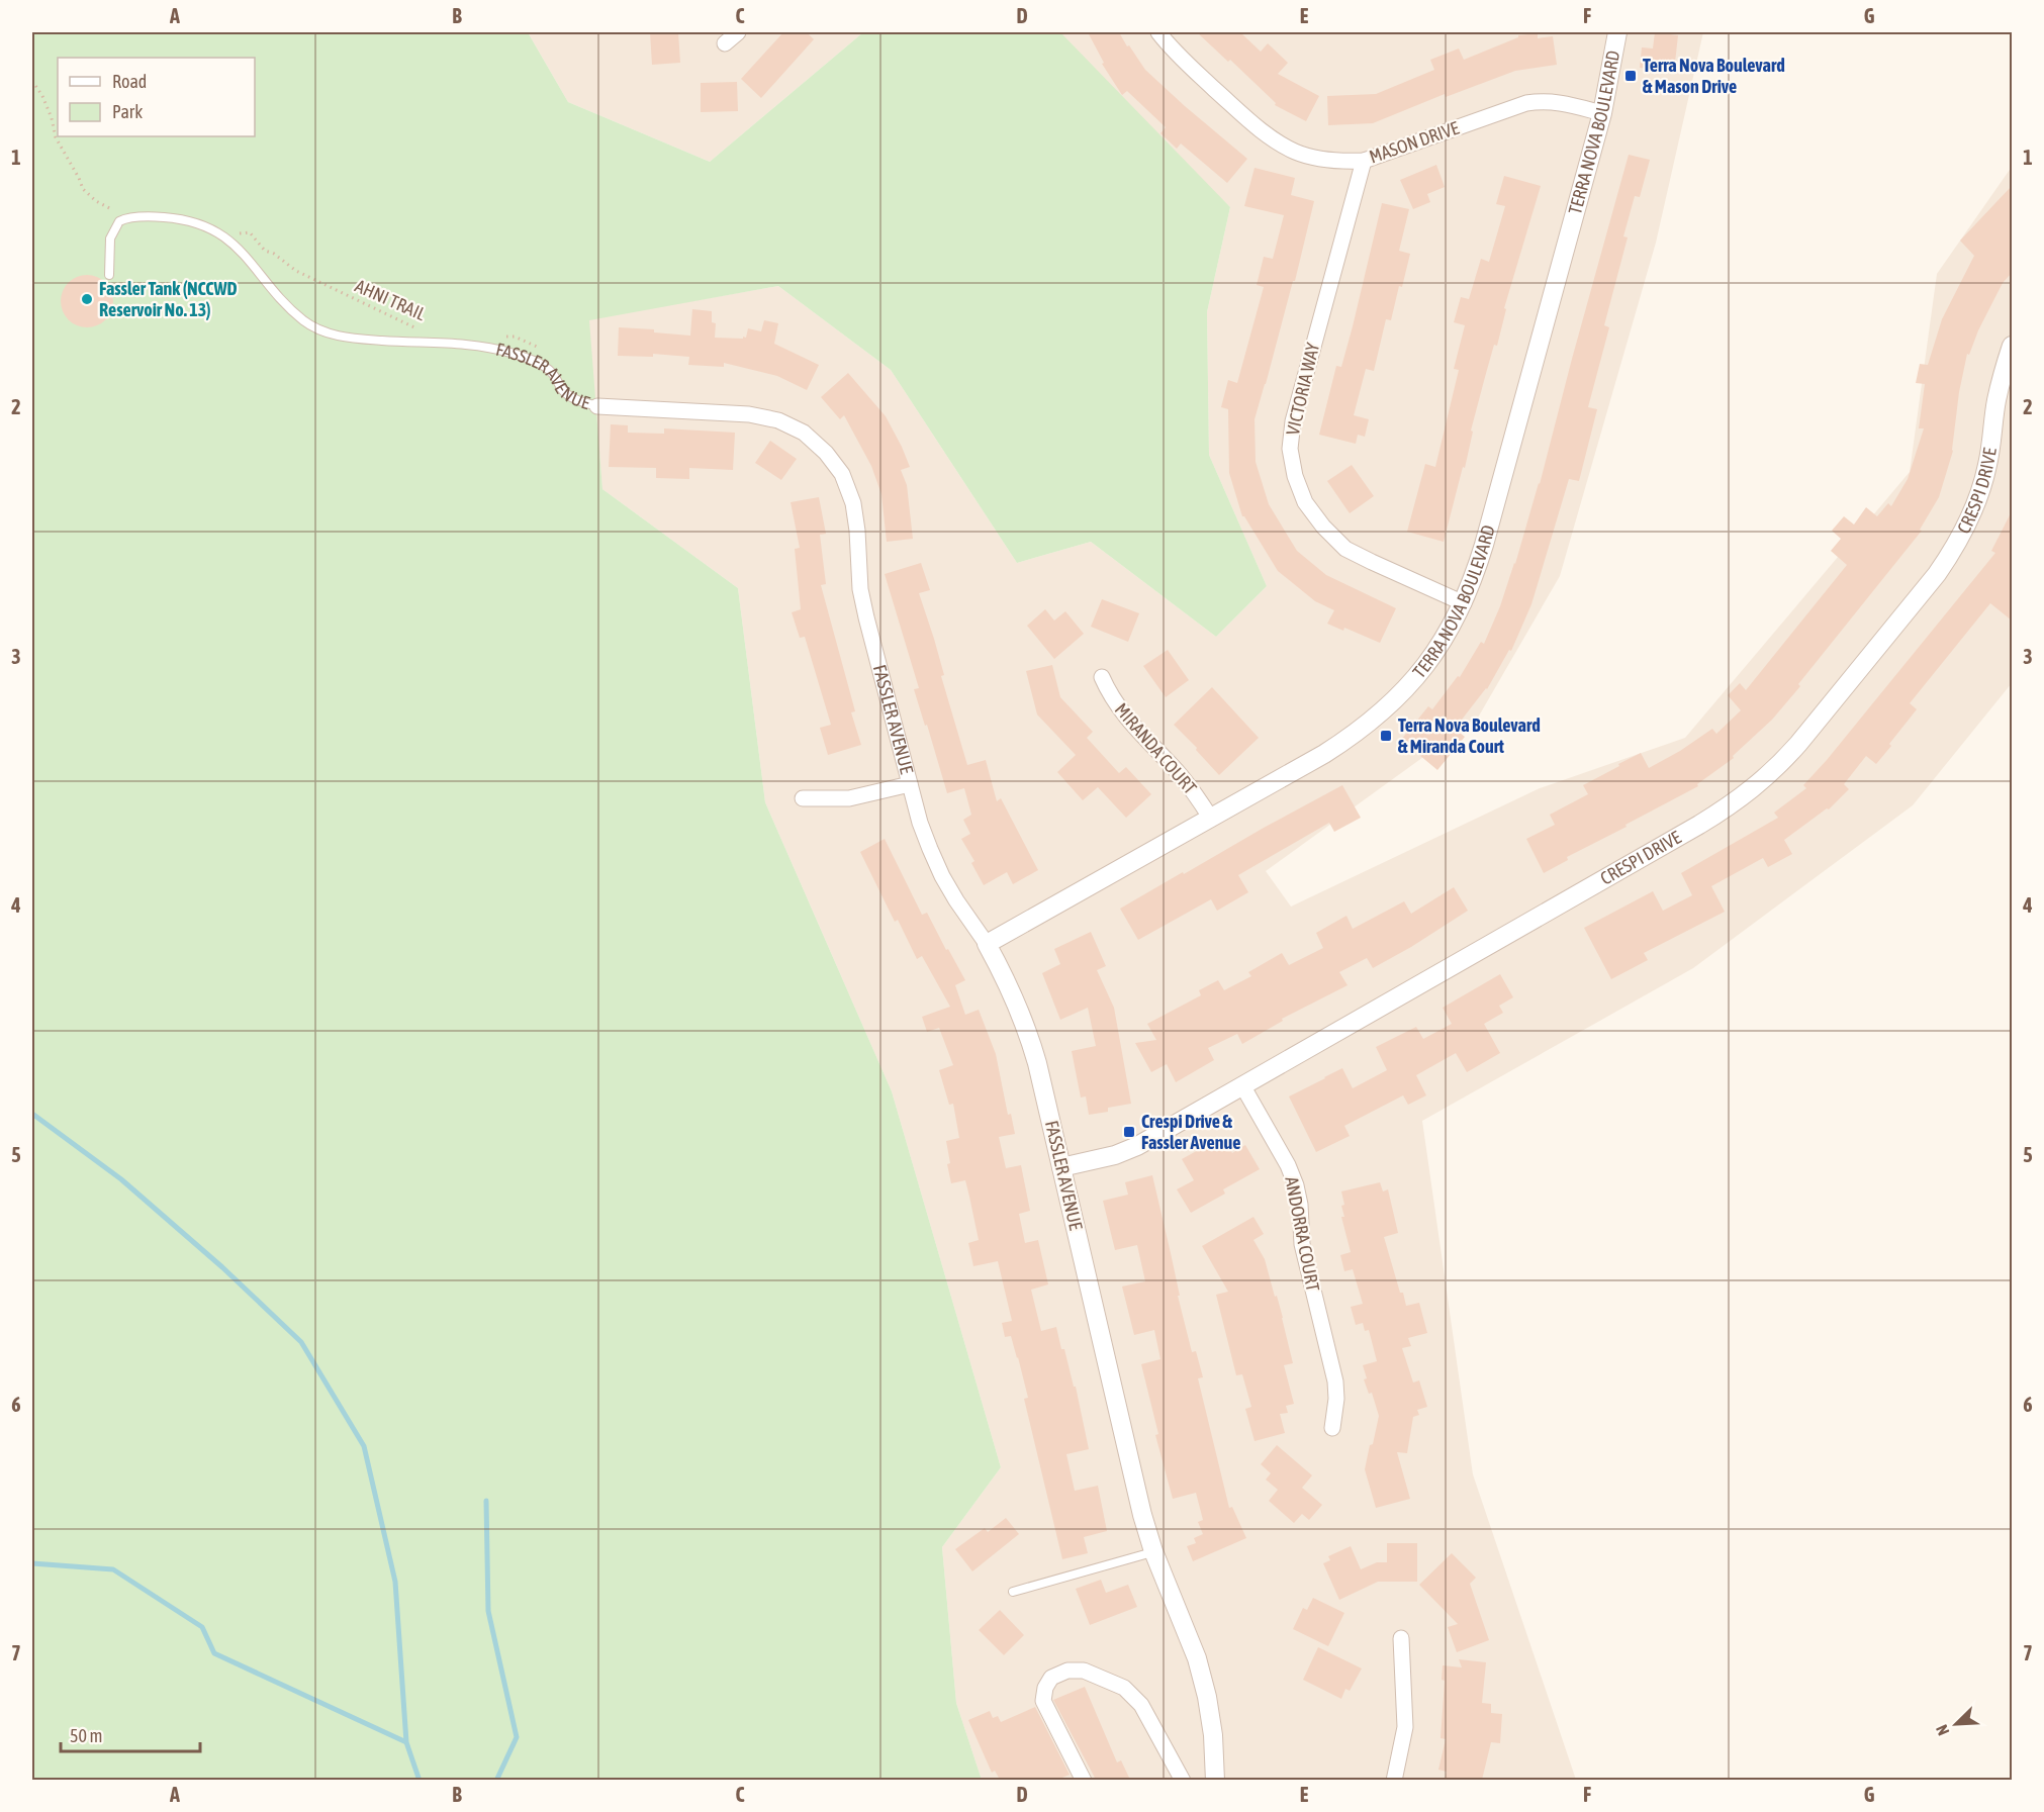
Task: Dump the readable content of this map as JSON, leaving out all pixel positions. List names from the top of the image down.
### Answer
{
  "streets": {
    "street": [
      "TERRA NOVA BOULEVARD",
      "MASON DRIVE",
      "FASSLER AVENUE",
      "VICTORIA WAY",
      "CRESPI DRIVE",
      "MIRANDA COURT",
      "ANDORRA COURT"
    ],
    "path": ["AHNI TRAIL"]
  },
  "crossings": [
    ["TERRA NOVA BOULEVARD", "MASON DRIVE"],
    ["TERRA NOVA BOULEVARD", "FASSLER AVENUE"],
    ["TERRA NOVA BOULEVARD", "VICTORIA WAY"],
    ["TERRA NOVA BOULEVARD", "MIRANDA COURT"],
    ["MASON DRIVE", "VICTORIA WAY"],
    ["AHNI TRAIL", "FASSLER AVENUE"],
    ["FASSLER AVENUE", "CRESPI DRIVE"],
    ["CRESPI DRIVE", "ANDORRA COURT"]
  ],
  "places": {
    "transit": ["Terra Nova Boulevard & Mason Drive", "Terra Nova Boulevard & Miranda Court", "Crespi Drive & Fassler Avenue"],
    "other": ["Fassler Tank (NCCWD Reservoir No. 13)"]
  },
  "legend": ["Road", "Park"],
  "scale_bar": "50 m",
  "north": "bottom left",
  "grid": {
    "columns": [
      "A",
      "B",
      "C",
      "D",
      "E",
      "F",
      "G"
    ],
    "rows": [
      "1",
      "2",
      "3",
      "4",
      "5",
      "6",
      "7"
    ]
  }
}
